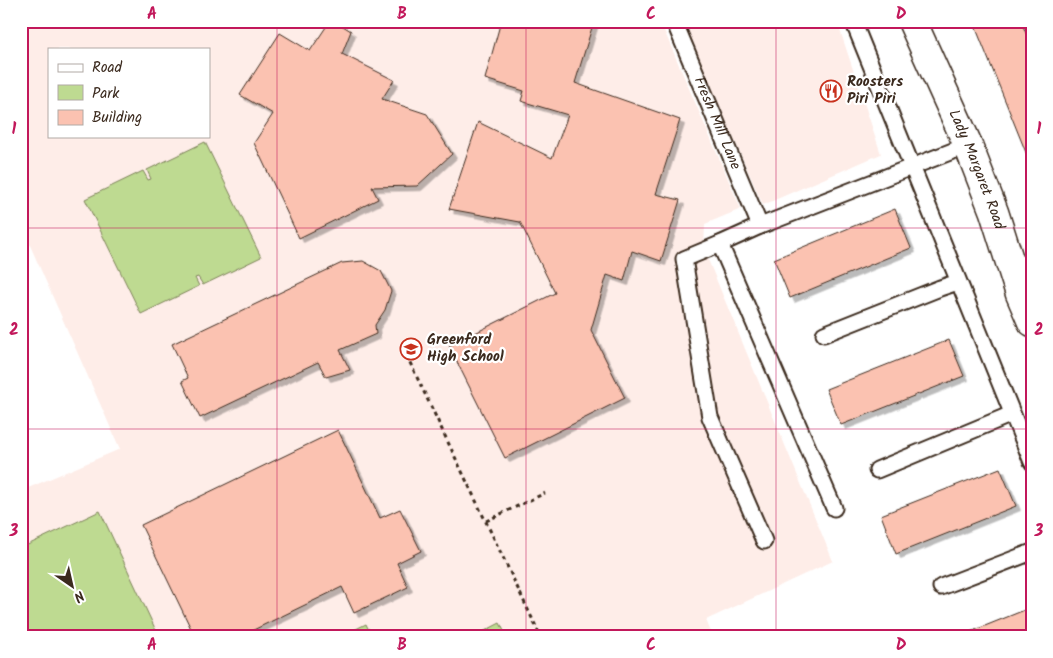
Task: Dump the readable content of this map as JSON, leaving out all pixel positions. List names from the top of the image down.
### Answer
{
  "streets": {
    "street": ["Lady Margaret Road"],
    "lane": ["Fresh Mill Lane"]
  },
  "places": {
    "restaurant": ["Roosters Piri Piri"],
    "school or university": ["Greenford High School"]
  },
  "legend": ["Road", "Park", "Building"],
  "north": "bottom right",
  "grid": {
    "columns": [
      "A",
      "B",
      "C",
      "D"
    ],
    "rows": ["1", "2", "3"]
  }
}
